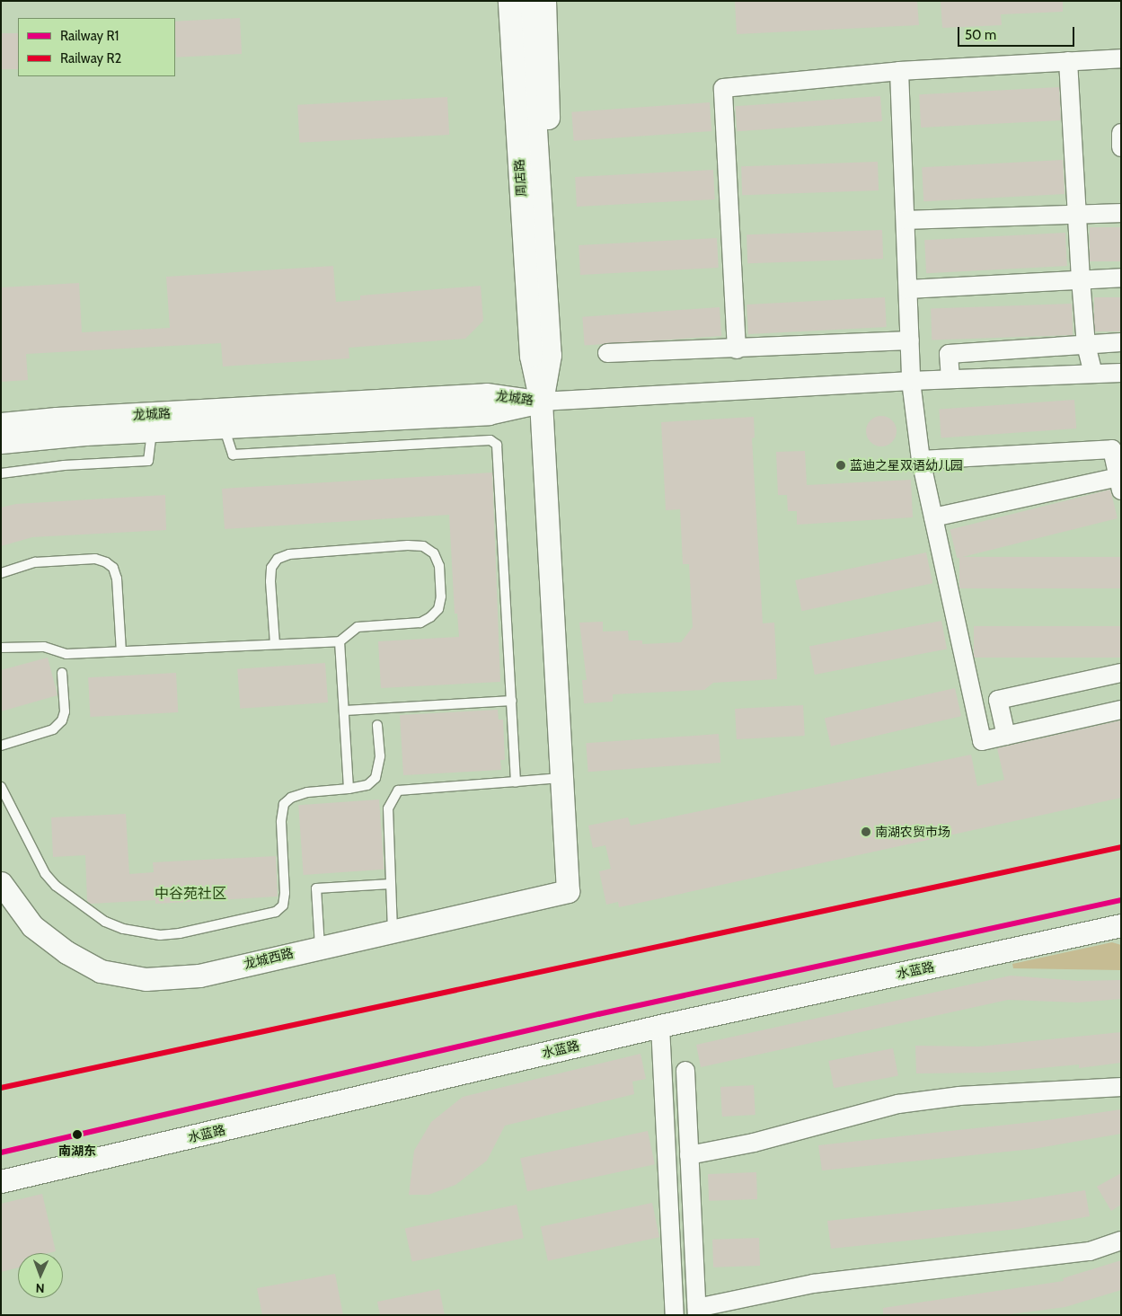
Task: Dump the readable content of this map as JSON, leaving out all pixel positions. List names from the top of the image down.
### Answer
{
  "streets": {
    "street": [
      "周店路",
      "龙城路",
      "龙城西路",
      "水蓝路"
    ]
  },
  "crossings": [
    ["周店路", "龙城路"],
    ["周店路", "龙城西路"]
  ],
  "districts": ["中谷苑社区"],
  "places": ["蓝迪之星双语幼儿园", "南湖农贸市场", "南湖东"],
  "lines": ["rail line R2", "rail line R1"],
  "legend": ["Railway R1", "Railway R2"],
  "scale_bar": "50 m",
  "north": "bottom"
}
